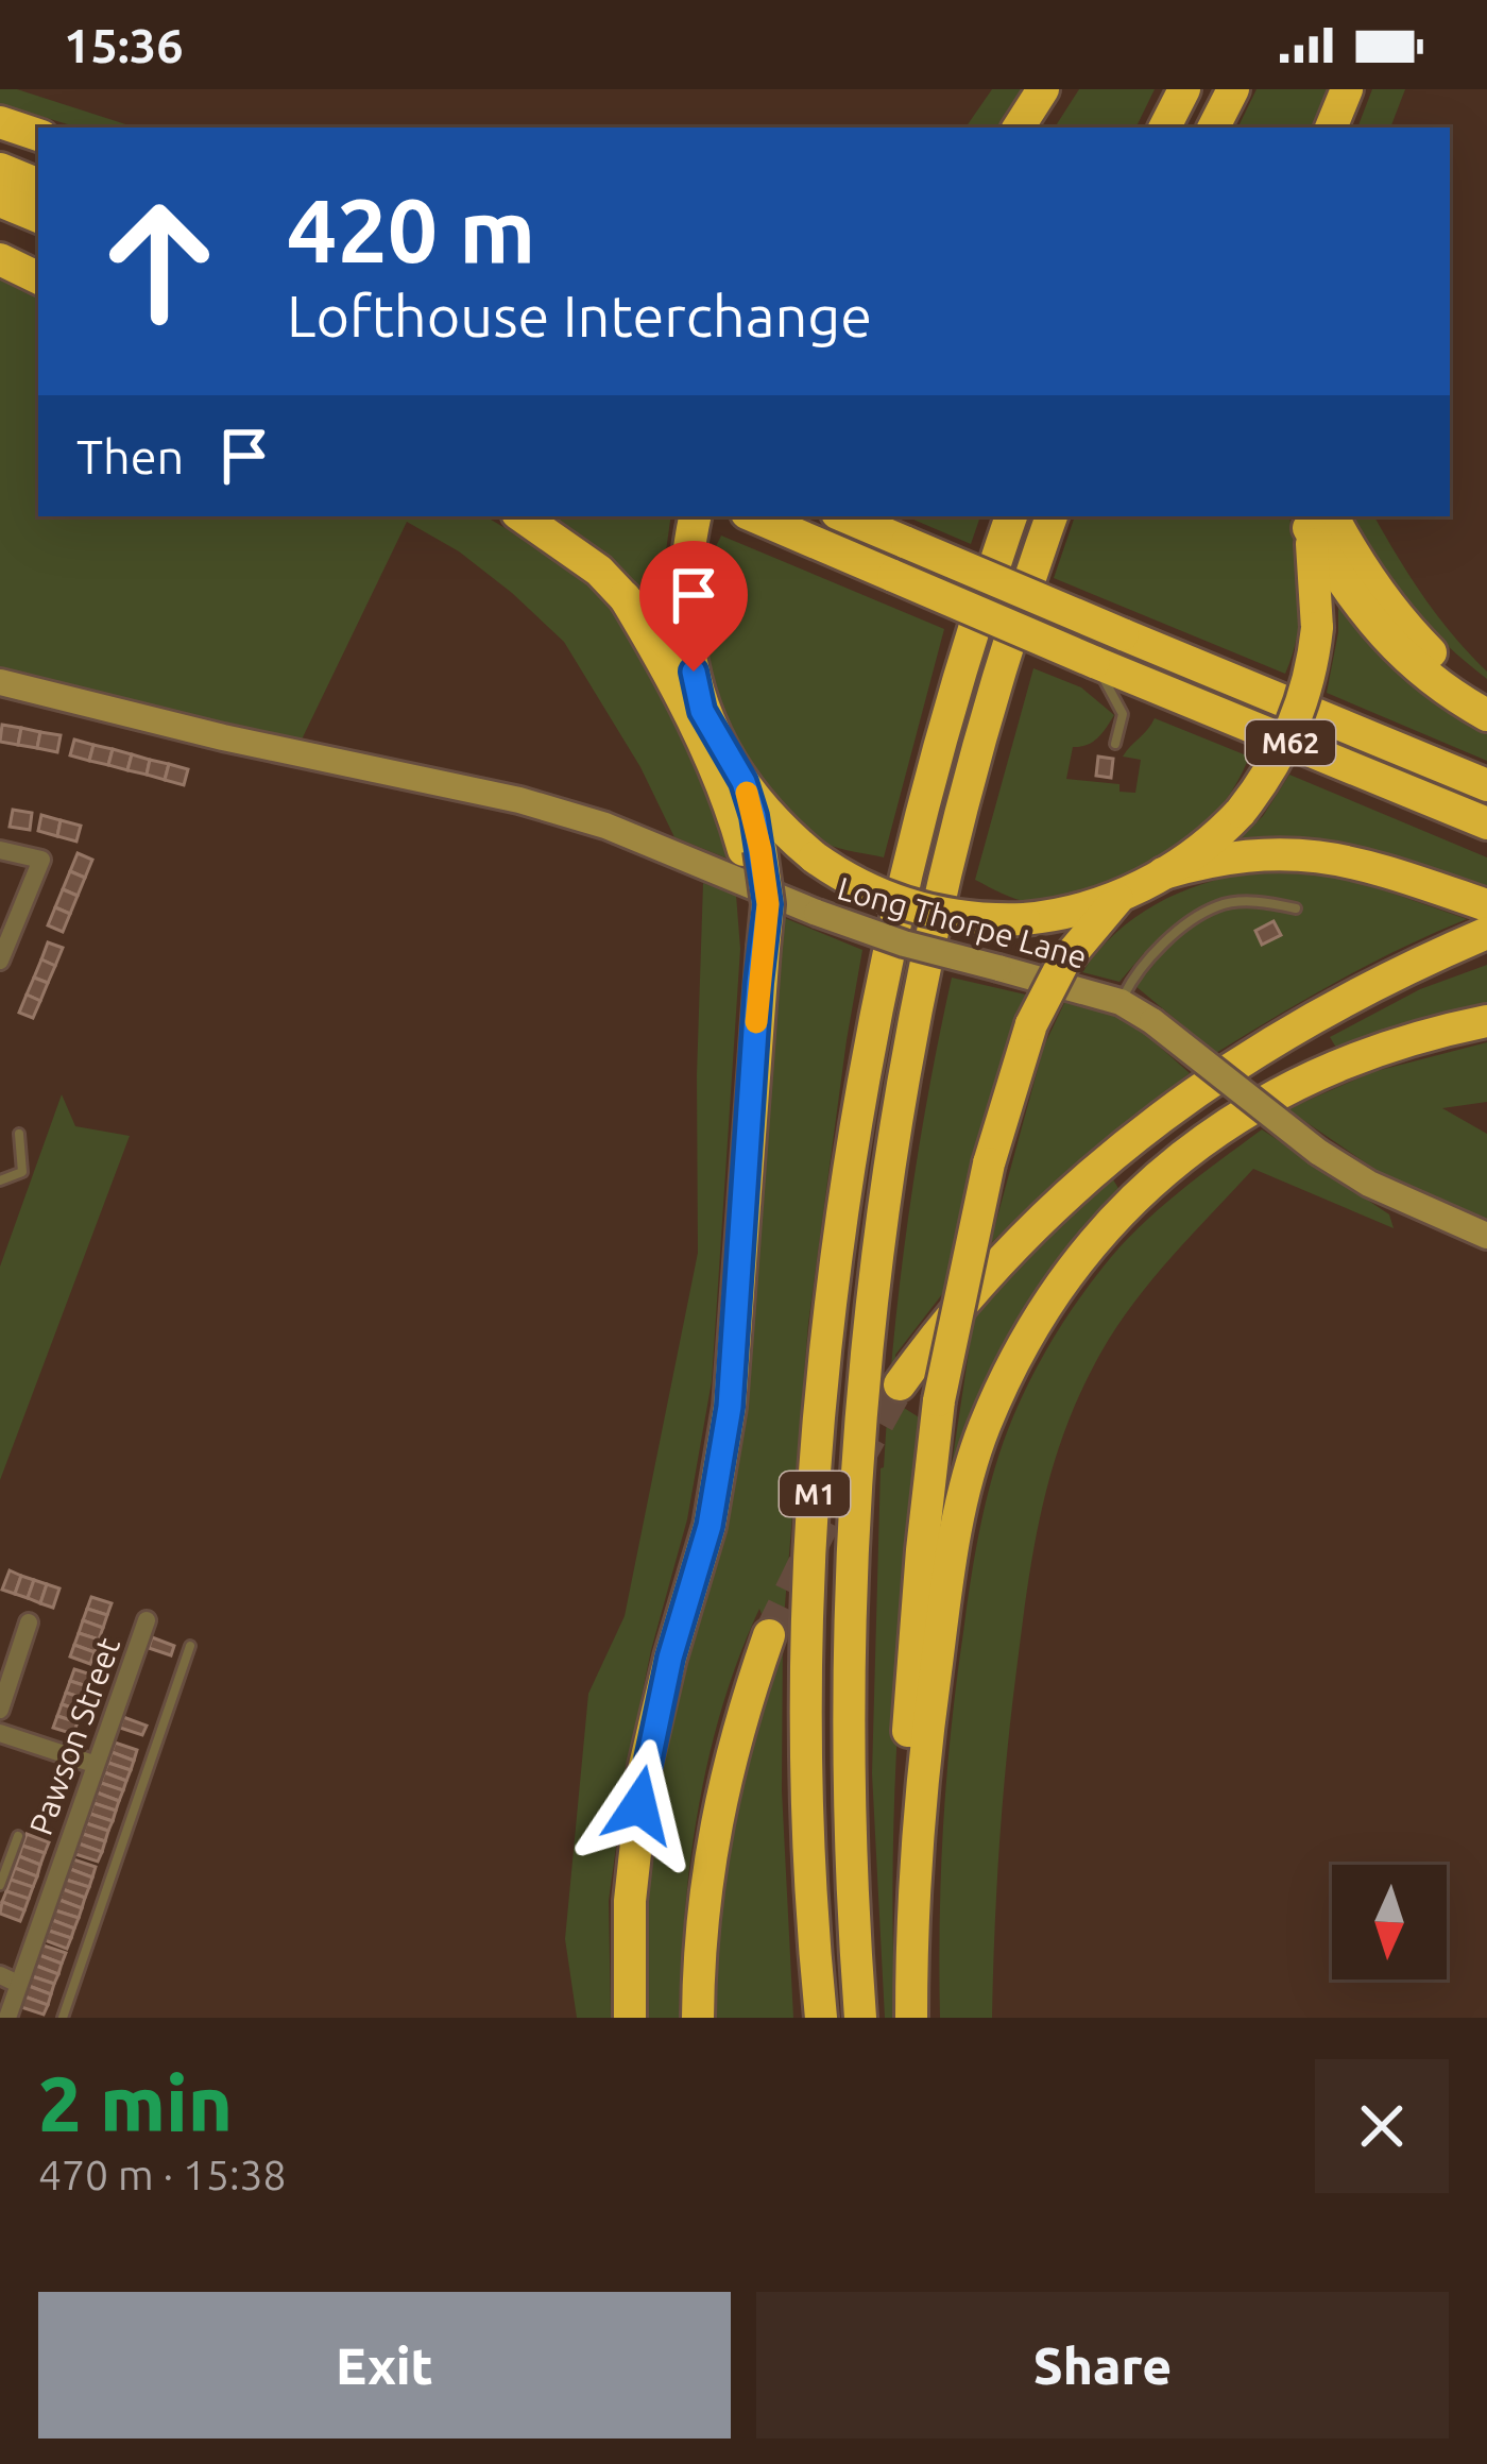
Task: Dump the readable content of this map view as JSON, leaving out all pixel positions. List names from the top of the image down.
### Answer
{
  "streets": {
    "highway": ["M62", "M1"],
    "main road": ["Long Thorpe Lane"],
    "street": ["Pawson Street"]
  },
  "north": "bottom",
  "page": {
    "status": "15:36",
    "turn": ["420 m", "Lofthouse Interchange"],
    "then": "Then",
    "heading": ["2 min", "470 m · 15:38"],
    "buttons": ["Exit", "Share"]
  }
}
